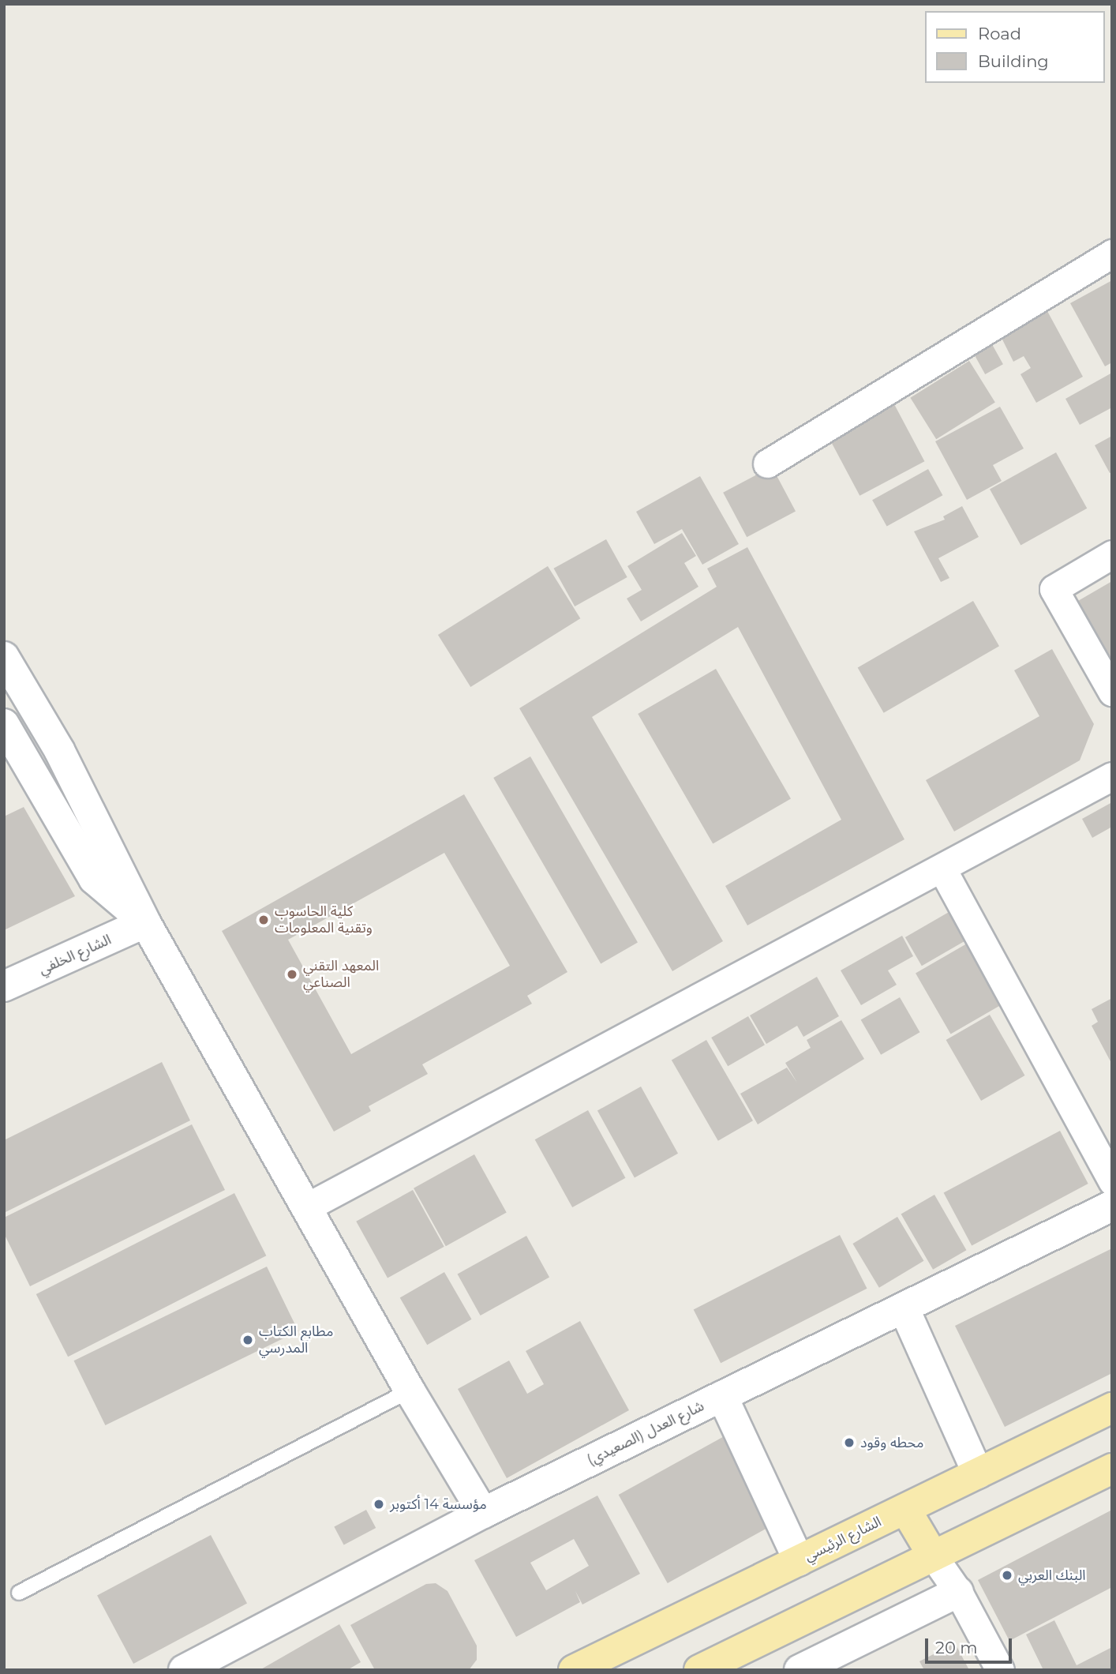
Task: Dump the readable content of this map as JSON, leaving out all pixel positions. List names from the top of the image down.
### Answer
{
  "streets": {
    "main road": ["الشارع الرئيسي"],
    "street": ["الشارع الخلفي", "شارع العدل (الصعيدي)"]
  },
  "places": [
    "كلية الحاسوب وتقنية المعلومات",
    "المعهد التقني الصناعي",
    "مطابع الكتاب المدرسي",
    "محطه وقود",
    "مؤسسة 14 أكتوبر",
    "البنك العربي"
  ],
  "legend": ["Road", "Building"],
  "scale_bar": "20 m"
}
